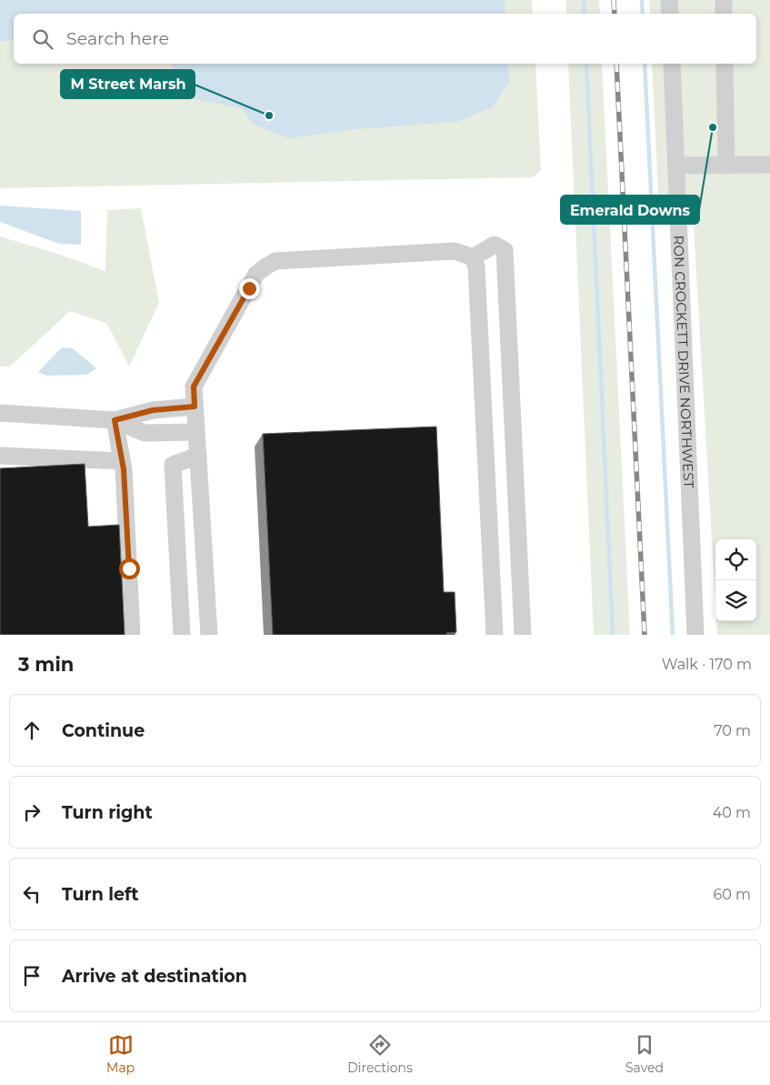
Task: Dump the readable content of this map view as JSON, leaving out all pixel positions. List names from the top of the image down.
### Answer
{
  "streets": {
    "street": ["RON CROCKETT DRIVE NORTHWEST"]
  },
  "places": ["M Street Marsh", "Emerald Downs"],
  "page": {
    "search": "Search here",
    "heading": ["3 min", "Walk · 170 m"],
    "list": [
      ["Continue", "70 m"],
      ["Turn right", "40 m"],
      ["Turn left", "60 m"],
      "Arrive at destination"
    ],
    "nav": ["Map", "Directions", "Saved"]
  }
}
